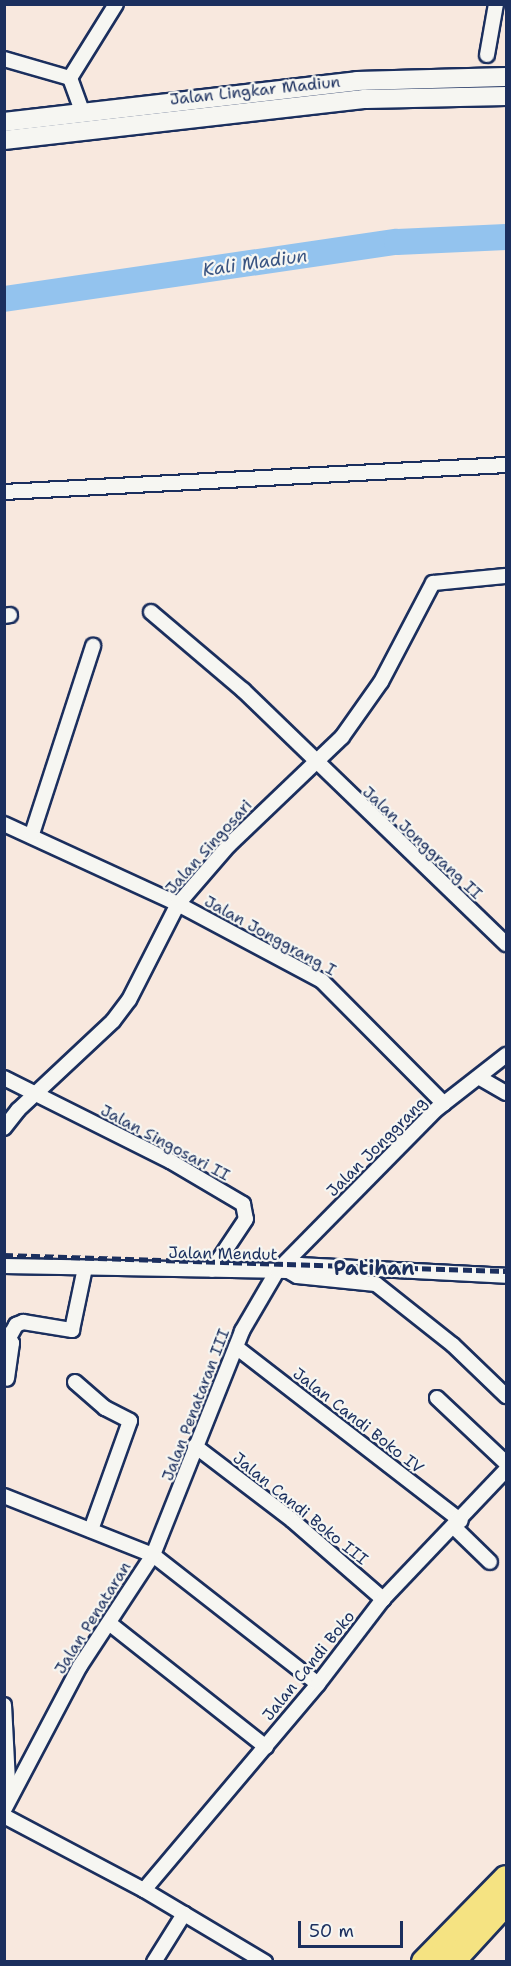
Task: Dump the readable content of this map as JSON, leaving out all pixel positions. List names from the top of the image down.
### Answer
{
  "streets": {
    "main road": ["Jalan Lingkar Madiun"],
    "street": [
      "Jalan Jonggrang II",
      "Jalan Singosari",
      "Jalan Jonggrang I",
      "Jalan Singosari II",
      "Jalan Jonggrang",
      "Jalan Mendut",
      "Jalan Penataran III",
      "Jalan Candi Boko IV",
      "Jalan Candi Boko III",
      "Jalan Penataran",
      "Jalan Candi Boko"
    ]
  },
  "crossings": [
    ["Jalan Jonggrang II", "Jalan Singosari"],
    ["Jalan Singosari", "Jalan Jonggrang I"],
    ["Jalan Singosari", "Jalan Singosari II"],
    ["Jalan Jonggrang I", "Jalan Jonggrang"],
    ["Jalan Singosari II", "Jalan Mendut"],
    ["Jalan Jonggrang", "Jalan Mendut"],
    ["Jalan Jonggrang", "Jalan Penataran III"],
    ["Jalan Mendut", "Jalan Penataran III"],
    ["Jalan Penataran III", "Jalan Candi Boko IV"],
    ["Jalan Penataran III", "Jalan Candi Boko III"],
    ["Jalan Penataran III", "Jalan Penataran"],
    ["Jalan Candi Boko IV", "Jalan Candi Boko"],
    ["Jalan Candi Boko III", "Jalan Candi Boko"]
  ],
  "districts": ["Patihan"],
  "water": ["Kali Madiun"],
  "scale_bar": "50 m"
}
